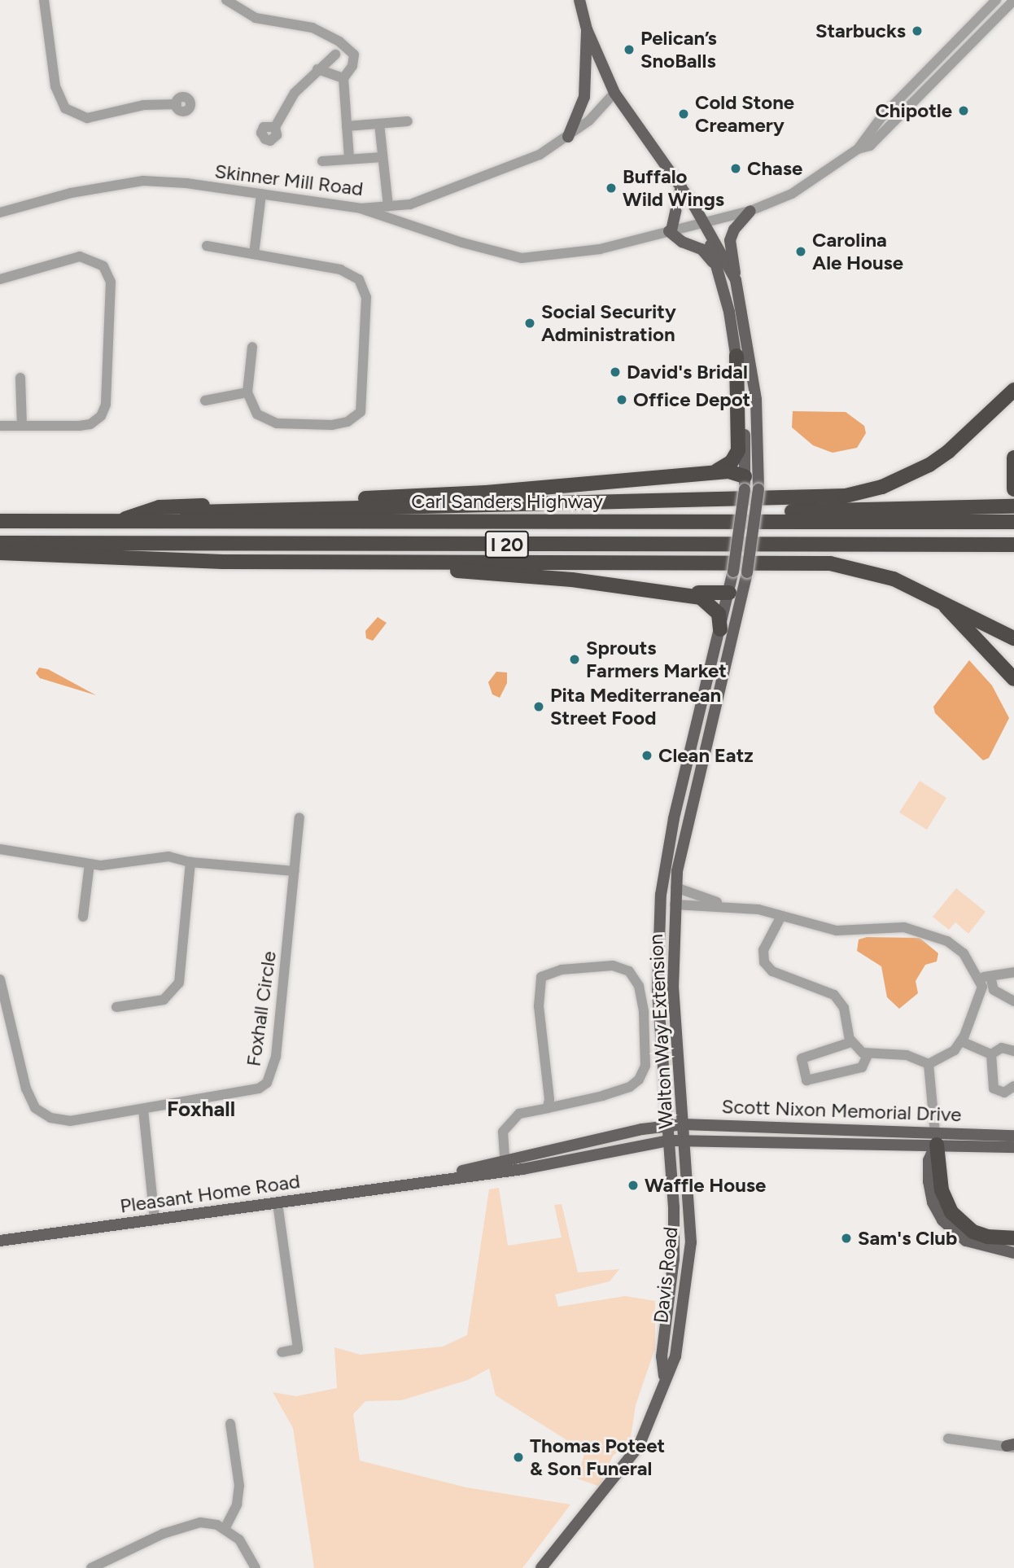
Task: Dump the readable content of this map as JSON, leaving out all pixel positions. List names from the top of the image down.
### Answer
{
  "streets": {
    "highway": ["Carl Sanders Highway", "I 20"],
    "main road": [
      "Walton Way Extension",
      "Scott Nixon Memorial Drive",
      "Pleasant Home Road",
      "Davis Road"
    ],
    "street": ["Skinner Mill Road", "Foxhall Circle"]
  },
  "crossings": [
    ["Skinner Mill Road", "Walton Way Extension"],
    ["Walton Way Extension", "Scott Nixon Memorial Drive"],
    ["Walton Way Extension", "Pleasant Home Road"],
    ["Walton Way Extension", "Davis Road"],
    ["Scott Nixon Memorial Drive", "Pleasant Home Road"],
    ["Scott Nixon Memorial Drive", "Davis Road"],
    ["Pleasant Home Road", "Davis Road"]
  ],
  "districts": ["Foxhall"],
  "places": [
    "Starbucks",
    "Pelican’s SnoBalls",
    "Chipotle",
    "Cold Stone Creamery",
    "Chase",
    "Buffalo Wild Wings",
    "Carolina Ale House",
    "Social Security Administration",
    "David's Bridal",
    "Office Depot",
    "Sprouts Farmers Market",
    "Pita Mediterranean Street Food",
    "Clean Eatz",
    "Waffle House",
    "Sam's Club",
    "Thomas Poteet & Son Funeral"
  ]
}
